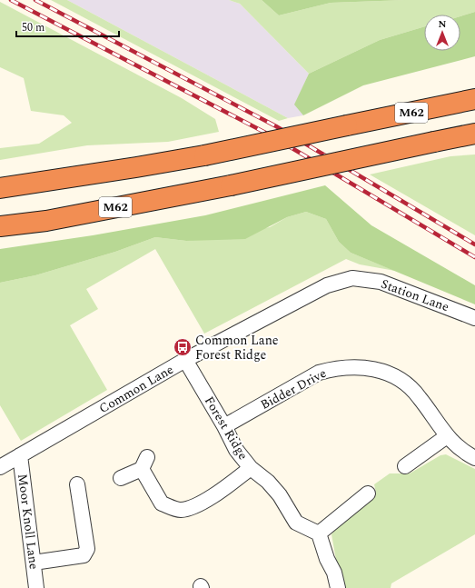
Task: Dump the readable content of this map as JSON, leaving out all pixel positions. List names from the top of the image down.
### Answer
{
  "streets": {
    "highway": ["M62"],
    "street": [
      "Station Lane",
      "Common Lane",
      "Bidder Drive",
      "Forest Ridge",
      "Moor Knoll Lane"
    ]
  },
  "crossings": [
    ["Station Lane", "Common Lane"],
    ["Common Lane", "Forest Ridge"],
    ["Common Lane", "Moor Knoll Lane"],
    ["Bidder Drive", "Forest Ridge"]
  ],
  "places": {
    "bus stop": ["Common Lane Forest Ridge"]
  },
  "scale_bar": "50 m",
  "north": "top"
}
